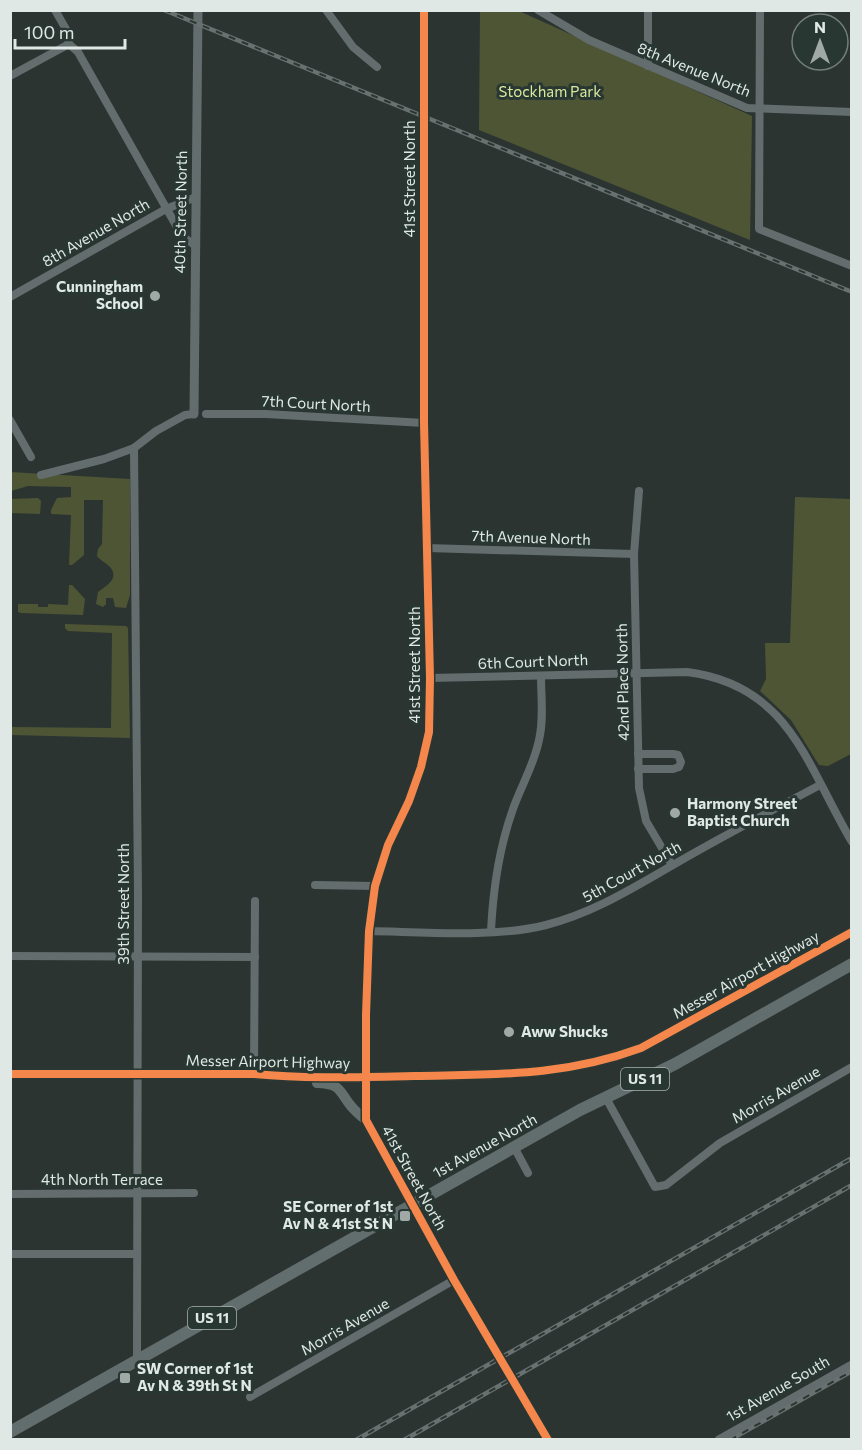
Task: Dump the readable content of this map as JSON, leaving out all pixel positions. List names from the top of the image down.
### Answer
{
  "streets": {
    "main road": ["Messer Airport Highway", "US 11", "1st Avenue North"],
    "street": [
      "8th Avenue North",
      "41st Street North",
      "40th Street North",
      "7th Court North",
      "7th Avenue North",
      "6th Court North",
      "42nd Place North",
      "5th Court North",
      "39th Street North",
      "Morris Avenue",
      "4th North Terrace",
      "1st Avenue South"
    ]
  },
  "crossings": [
    ["8th Avenue North", "40th Street North"],
    ["41st Street North", "7th Court North"],
    ["41st Street North", "7th Avenue North"],
    ["41st Street North", "6th Court North"],
    ["41st Street North", "5th Court North"],
    ["41st Street North", "Messer Airport Highway"],
    ["41st Street North", "Morris Avenue"],
    ["41st Street North", "1st Avenue North"],
    ["7th Avenue North", "42nd Place North"],
    ["6th Court North", "42nd Place North"],
    ["6th Court North", "5th Court North"],
    ["42nd Place North", "5th Court North"],
    ["39th Street North", "Messer Airport Highway"],
    ["39th Street North", "1st Avenue North"],
    ["39th Street North", "4th North Terrace"],
    ["Morris Avenue", "1st Avenue North"]
  ],
  "parks": ["Stockham Park"],
  "places": {
    "other": ["Cunningham School", "Harmony Street Baptist Church", "Aww Shucks"],
    "transit": ["SE Corner of 1st Av N & 41st St N", "SW Corner of 1st Av N & 39th St N"]
  },
  "scale_bar": "100 m",
  "north": "top"
}
